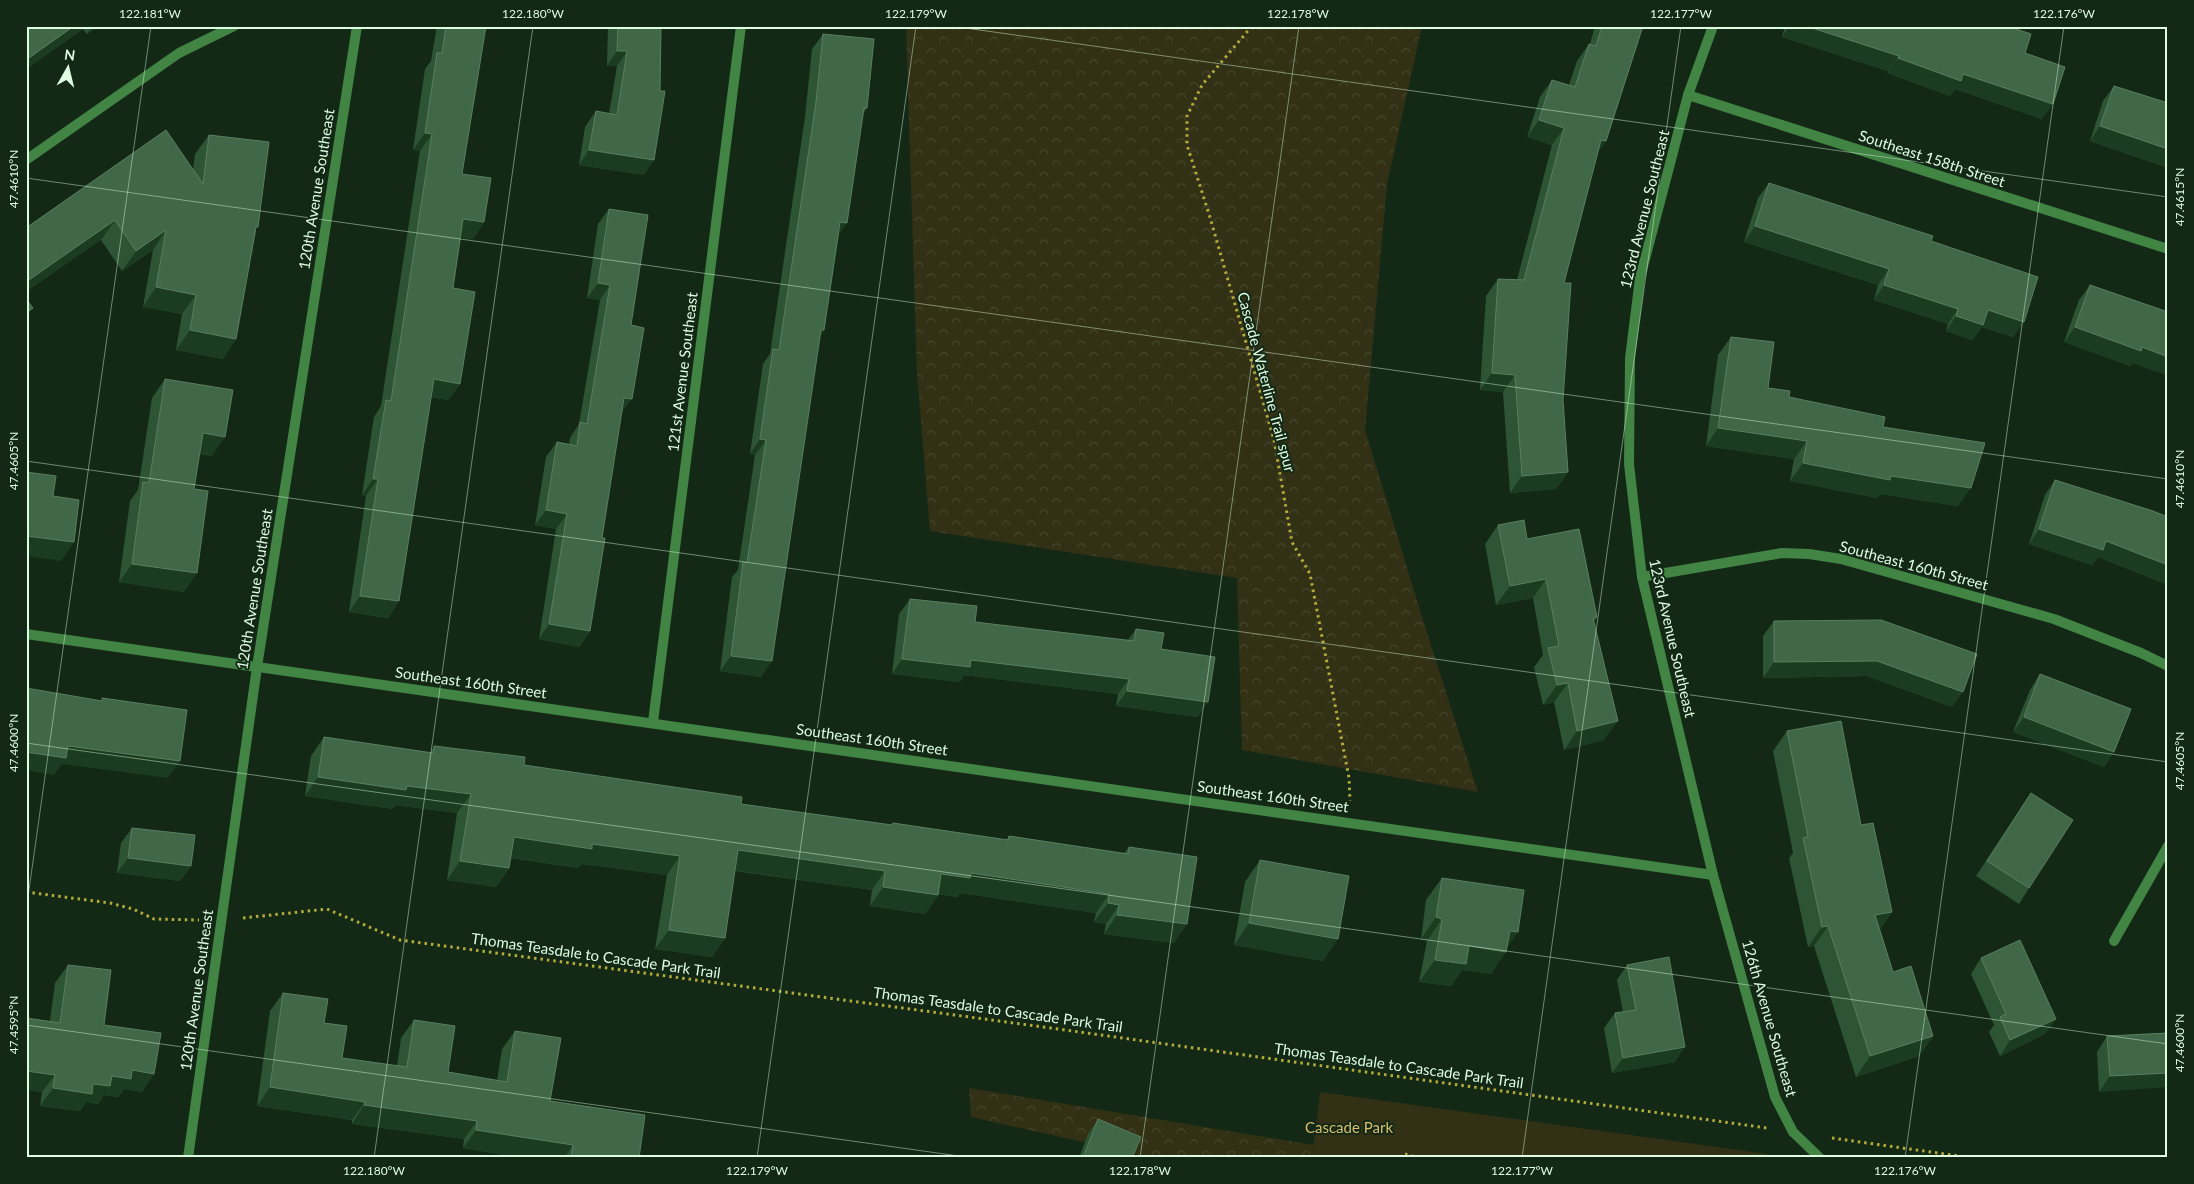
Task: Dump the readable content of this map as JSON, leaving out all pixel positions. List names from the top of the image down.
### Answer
{
  "streets": {
    "street": [
      "Southeast 158th Street",
      "120th Avenue Southeast",
      "123rd Avenue Southeast",
      "121st Avenue Southeast",
      "Southeast 160th Street",
      "126th Avenue Southeast"
    ],
    "path": ["Cascade Waterline Trail spur", "Thomas Teasdale to Cascade Park Trail"]
  },
  "crossings": [
    ["Southeast 158th Street", "123rd Avenue Southeast"],
    ["120th Avenue Southeast", "Southeast 160th Street"],
    ["120th Avenue Southeast", "Thomas Teasdale to Cascade Park Trail"],
    ["123rd Avenue Southeast", "Southeast 160th Street"],
    ["123rd Avenue Southeast", "126th Avenue Southeast"],
    ["121st Avenue Southeast", "Southeast 160th Street"],
    ["Cascade Waterline Trail spur", "Southeast 160th Street"],
    ["Southeast 160th Street", "126th Avenue Southeast"],
    ["Thomas Teasdale to Cascade Park Trail", "126th Avenue Southeast"]
  ],
  "parks": ["Cascade Park"],
  "north": "top",
  "coordinates": [
    "122.181°W",
    "122.180°W",
    "122.179°W",
    "122.178°W",
    "122.177°W",
    "122.176°W",
    "47.4610°N",
    "47.4615°N",
    "47.4605°N",
    "47.4600°N",
    "47.4595°N"
  ]
}
